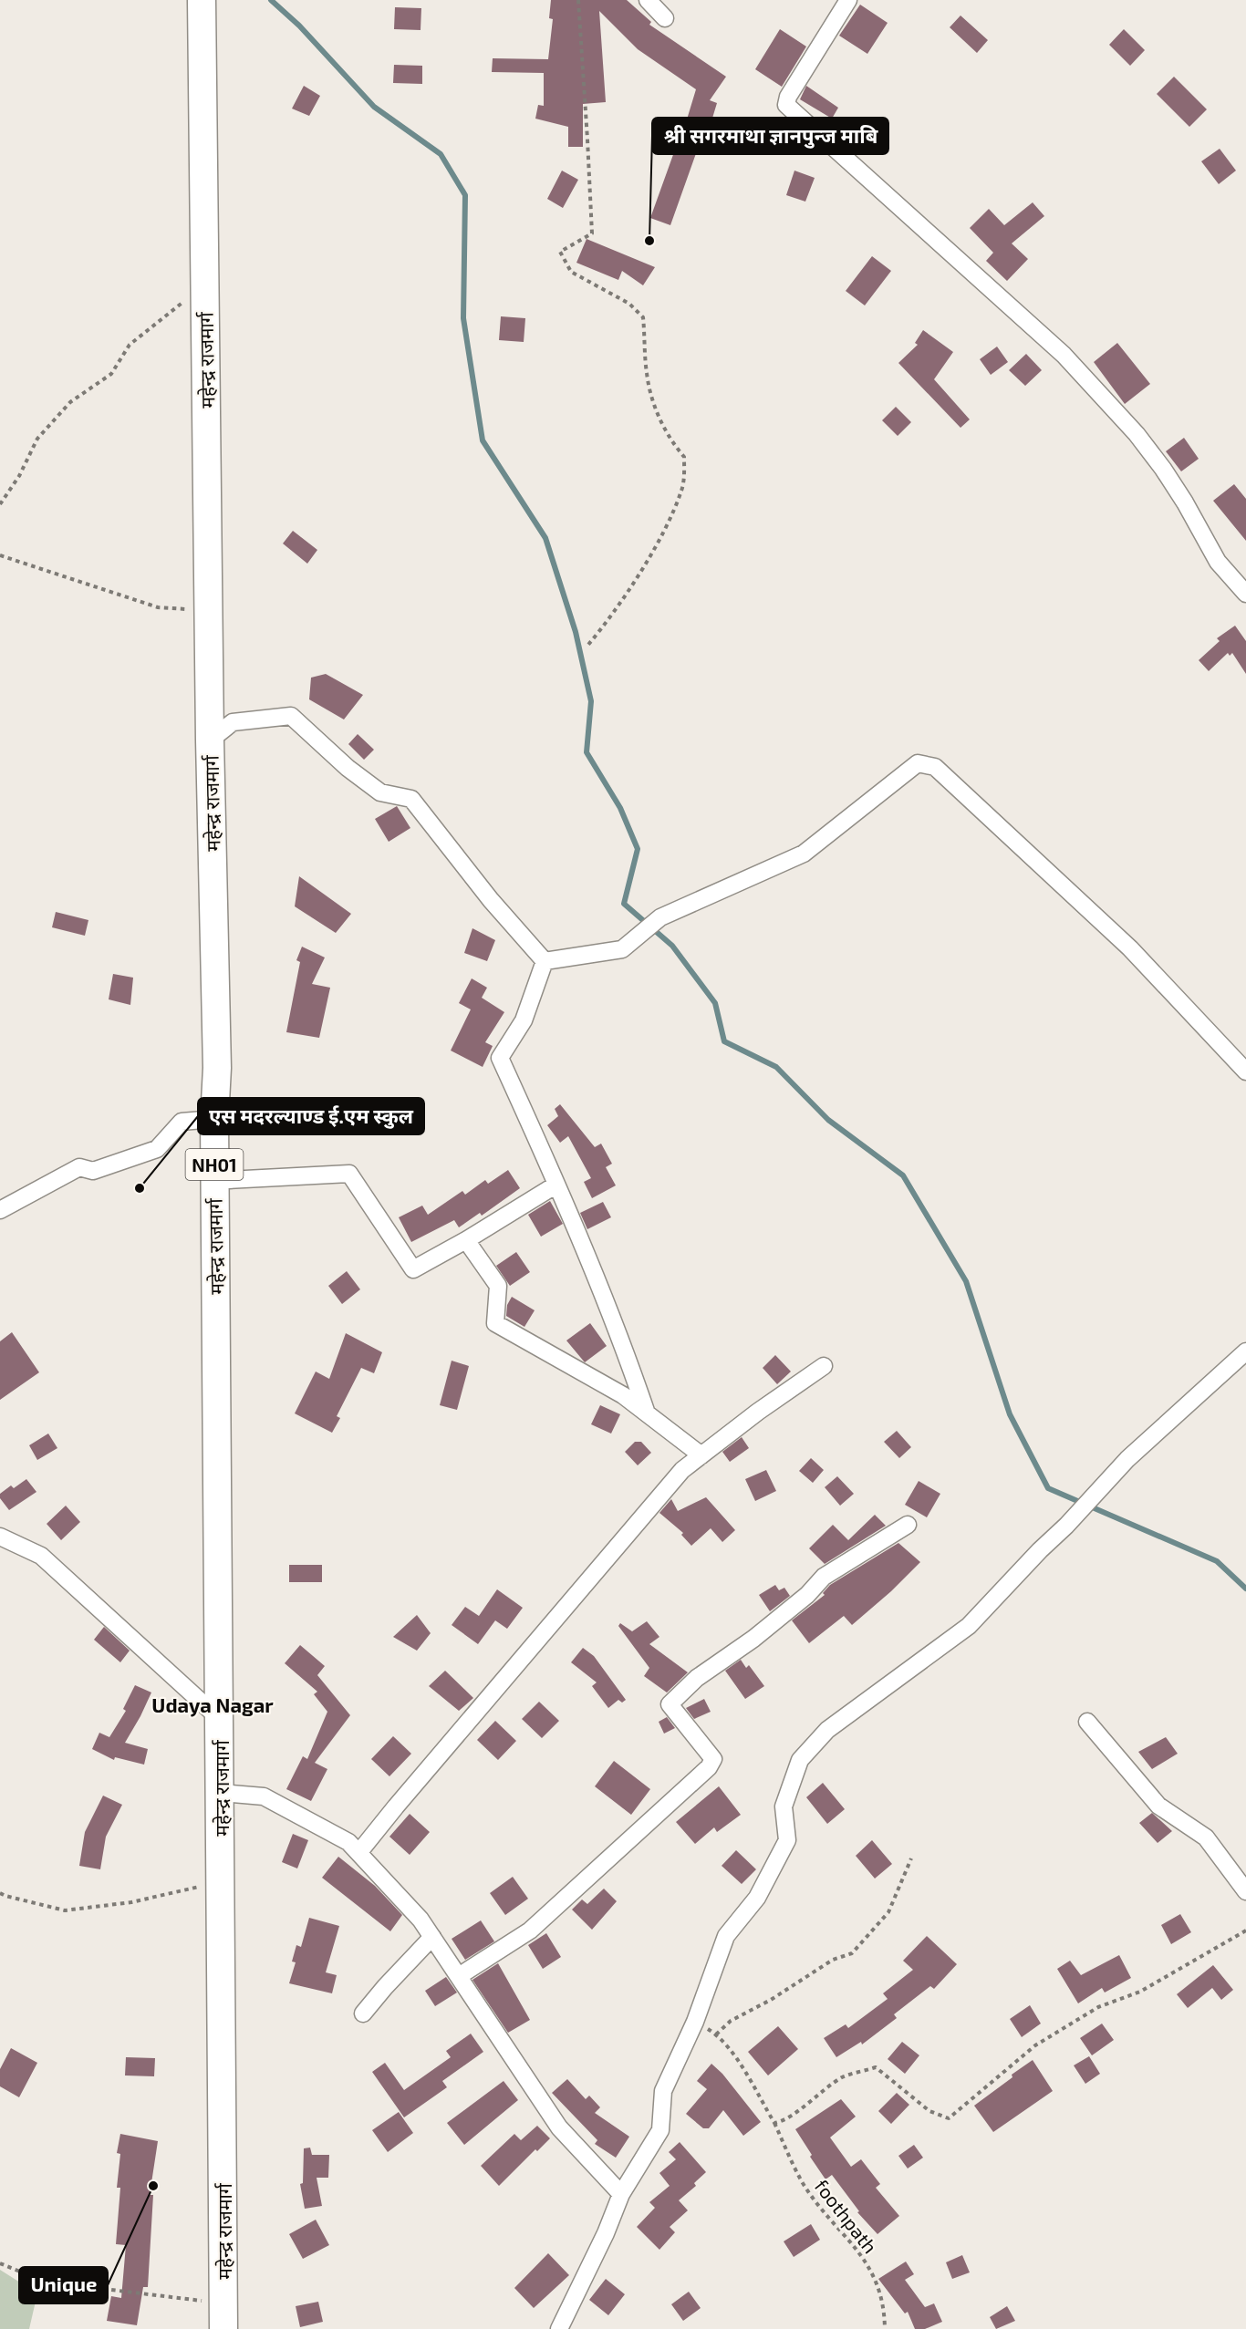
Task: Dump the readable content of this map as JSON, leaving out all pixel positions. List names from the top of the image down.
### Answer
{
  "streets": {
    "highway": ["महेन्द्र राजमार्ग", "NH01"],
    "path": ["foothpath"]
  },
  "districts": ["Udaya Nagar"],
  "places": ["श्री सगरमाथा ज्ञानपुन्ज माबि", "एस मदरल्याण्ड ई.एम स्कुल", "Unique"]
}
